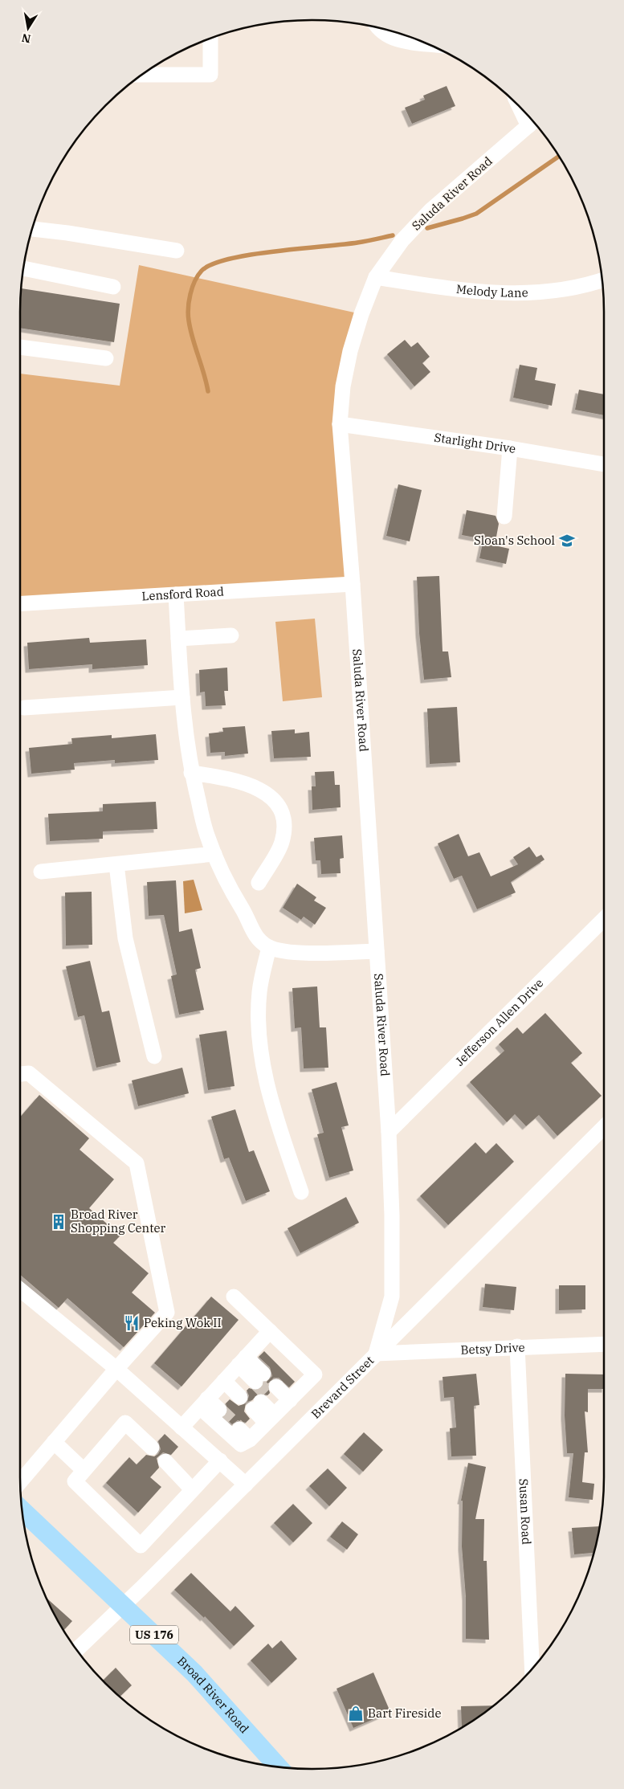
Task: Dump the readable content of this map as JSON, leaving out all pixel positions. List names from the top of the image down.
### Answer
{
  "streets": {
    "main road": ["US 176", "Broad River Road"],
    "street": [
      "Saluda River Road",
      "Melody Lane",
      "Starlight Drive",
      "Lensford Road",
      "Jefferson Allen Drive",
      "Betsy Drive",
      "Brevard Street",
      "Susan Road"
    ]
  },
  "crossings": [
    ["Saluda River Road", "Melody Lane"],
    ["Saluda River Road", "Starlight Drive"],
    ["Saluda River Road", "Lensford Road"],
    ["Saluda River Road", "Jefferson Allen Drive"],
    ["Saluda River Road", "Betsy Drive"],
    ["Saluda River Road", "Brevard Street"],
    ["Betsy Drive", "Brevard Street"],
    ["Betsy Drive", "Susan Road"],
    ["Brevard Street", "Broad River Road"]
  ],
  "places": {
    "school or university": ["Sloan's School"],
    "building": ["Broad River Shopping Center"],
    "restaurant": ["Peking Wok II"],
    "shop": ["Bart Fireside"]
  },
  "north": "bottom"
}
